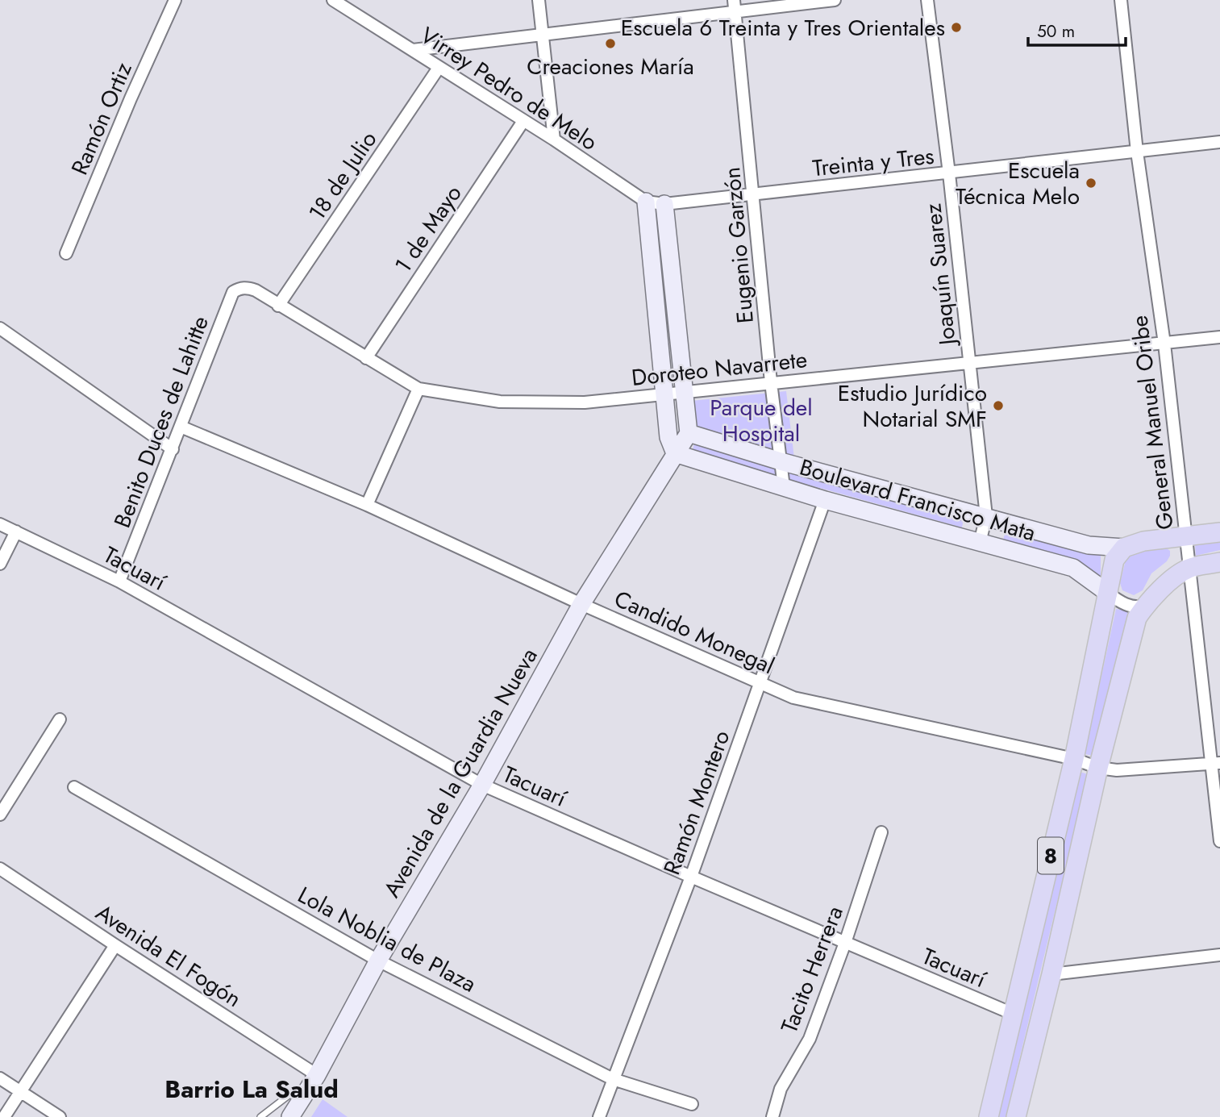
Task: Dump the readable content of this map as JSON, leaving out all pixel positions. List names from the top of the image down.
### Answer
{
  "streets": {
    "main road": ["Boulevard Francisco Mata", "8"],
    "street": [
      "Virrey Pedro de Melo",
      "Ramón Ortiz",
      "Treinta y Tres",
      "18 de Julio",
      "1 de Mayo",
      "Eugenio Garzón",
      "Joaquín Suarez",
      "Doroteo Navarrete",
      "Benito Duces de Lahitte",
      "General Manuel Oribe",
      "Tacuarí",
      "Candido Monegal",
      "Avenida de la Guardia Nueva",
      "Ramón Montero",
      "Lola Noblia de Plaza",
      "Avenida El Fogón",
      "Tacito Herrera"
    ]
  },
  "crossings": [
    ["Virrey Pedro de Melo", "Treinta y Tres"],
    ["Virrey Pedro de Melo", "18 de Julio"],
    ["Virrey Pedro de Melo", "1 de Mayo"],
    ["Treinta y Tres", "Eugenio Garzón"],
    ["Treinta y Tres", "Joaquín Suarez"],
    ["Treinta y Tres", "General Manuel Oribe"],
    ["18 de Julio", "Doroteo Navarrete"],
    ["1 de Mayo", "Doroteo Navarrete"],
    ["Eugenio Garzón", "Doroteo Navarrete"],
    ["Eugenio Garzón", "Boulevard Francisco Mata"],
    ["Joaquín Suarez", "Doroteo Navarrete"],
    ["Joaquín Suarez", "Boulevard Francisco Mata"],
    ["Doroteo Navarrete", "Benito Duces de Lahitte"],
    ["Doroteo Navarrete", "General Manuel Oribe"],
    ["Benito Duces de Lahitte", "Tacuarí"],
    ["Benito Duces de Lahitte", "Candido Monegal"],
    ["General Manuel Oribe", "Boulevard Francisco Mata"],
    ["General Manuel Oribe", "Candido Monegal"],
    ["General Manuel Oribe", "8"],
    ["Boulevard Francisco Mata", "Avenida de la Guardia Nueva"],
    ["Boulevard Francisco Mata", "Ramón Montero"],
    ["Boulevard Francisco Mata", "8"],
    ["Tacuarí", "Avenida de la Guardia Nueva"],
    ["Tacuarí", "Ramón Montero"],
    ["Tacuarí", "8"],
    ["Tacuarí", "Tacito Herrera"],
    ["Candido Monegal", "Avenida de la Guardia Nueva"],
    ["Candido Monegal", "Ramón Montero"],
    ["Candido Monegal", "8"],
    ["Avenida de la Guardia Nueva", "Lola Noblia de Plaza"],
    ["Avenida de la Guardia Nueva", "Avenida El Fogón"],
    ["Ramón Montero", "Lola Noblia de Plaza"]
  ],
  "districts": ["Barrio La Salud"],
  "parks": ["Parque del Hospital"],
  "places": [
    "Escuela 6 Treinta y Tres Orientales",
    "Creaciones María",
    "Escuela Técnica Melo",
    "Estudio Jurídico Notarial SMF"
  ],
  "scale_bar": "50 m"
}
